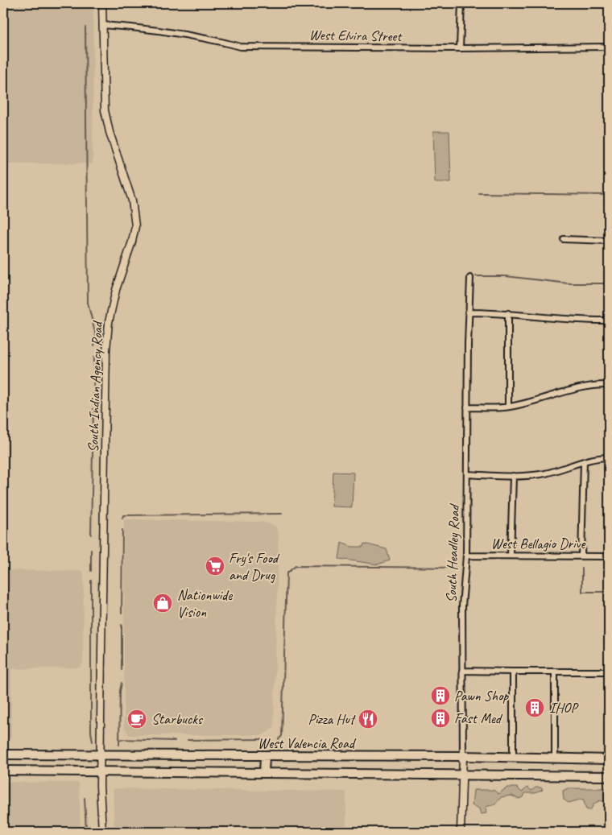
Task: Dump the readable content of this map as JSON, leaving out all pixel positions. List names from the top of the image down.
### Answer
{
  "streets": {
    "main road": ["West Valencia Road"],
    "street": [
      "West Elvira Street",
      "South Indian Agency Road",
      "West Bellagio Drive",
      "South Headley Road"
    ]
  },
  "crossings": [
    ["West Elvira Street", "South Indian Agency Road"],
    ["South Indian Agency Road", "West Valencia Road"],
    ["West Bellagio Drive", "South Headley Road"],
    ["South Headley Road", "West Valencia Road"]
  ],
  "places": {
    "supermarket": ["Fry's Food and Drug"],
    "shop": ["Nationwide Vision"],
    "building": ["Pawn Shop", "IHOP", "Fast Med"],
    "cafe": ["Starbucks"],
    "restaurant": ["Pizza Hut"]
  }
}
